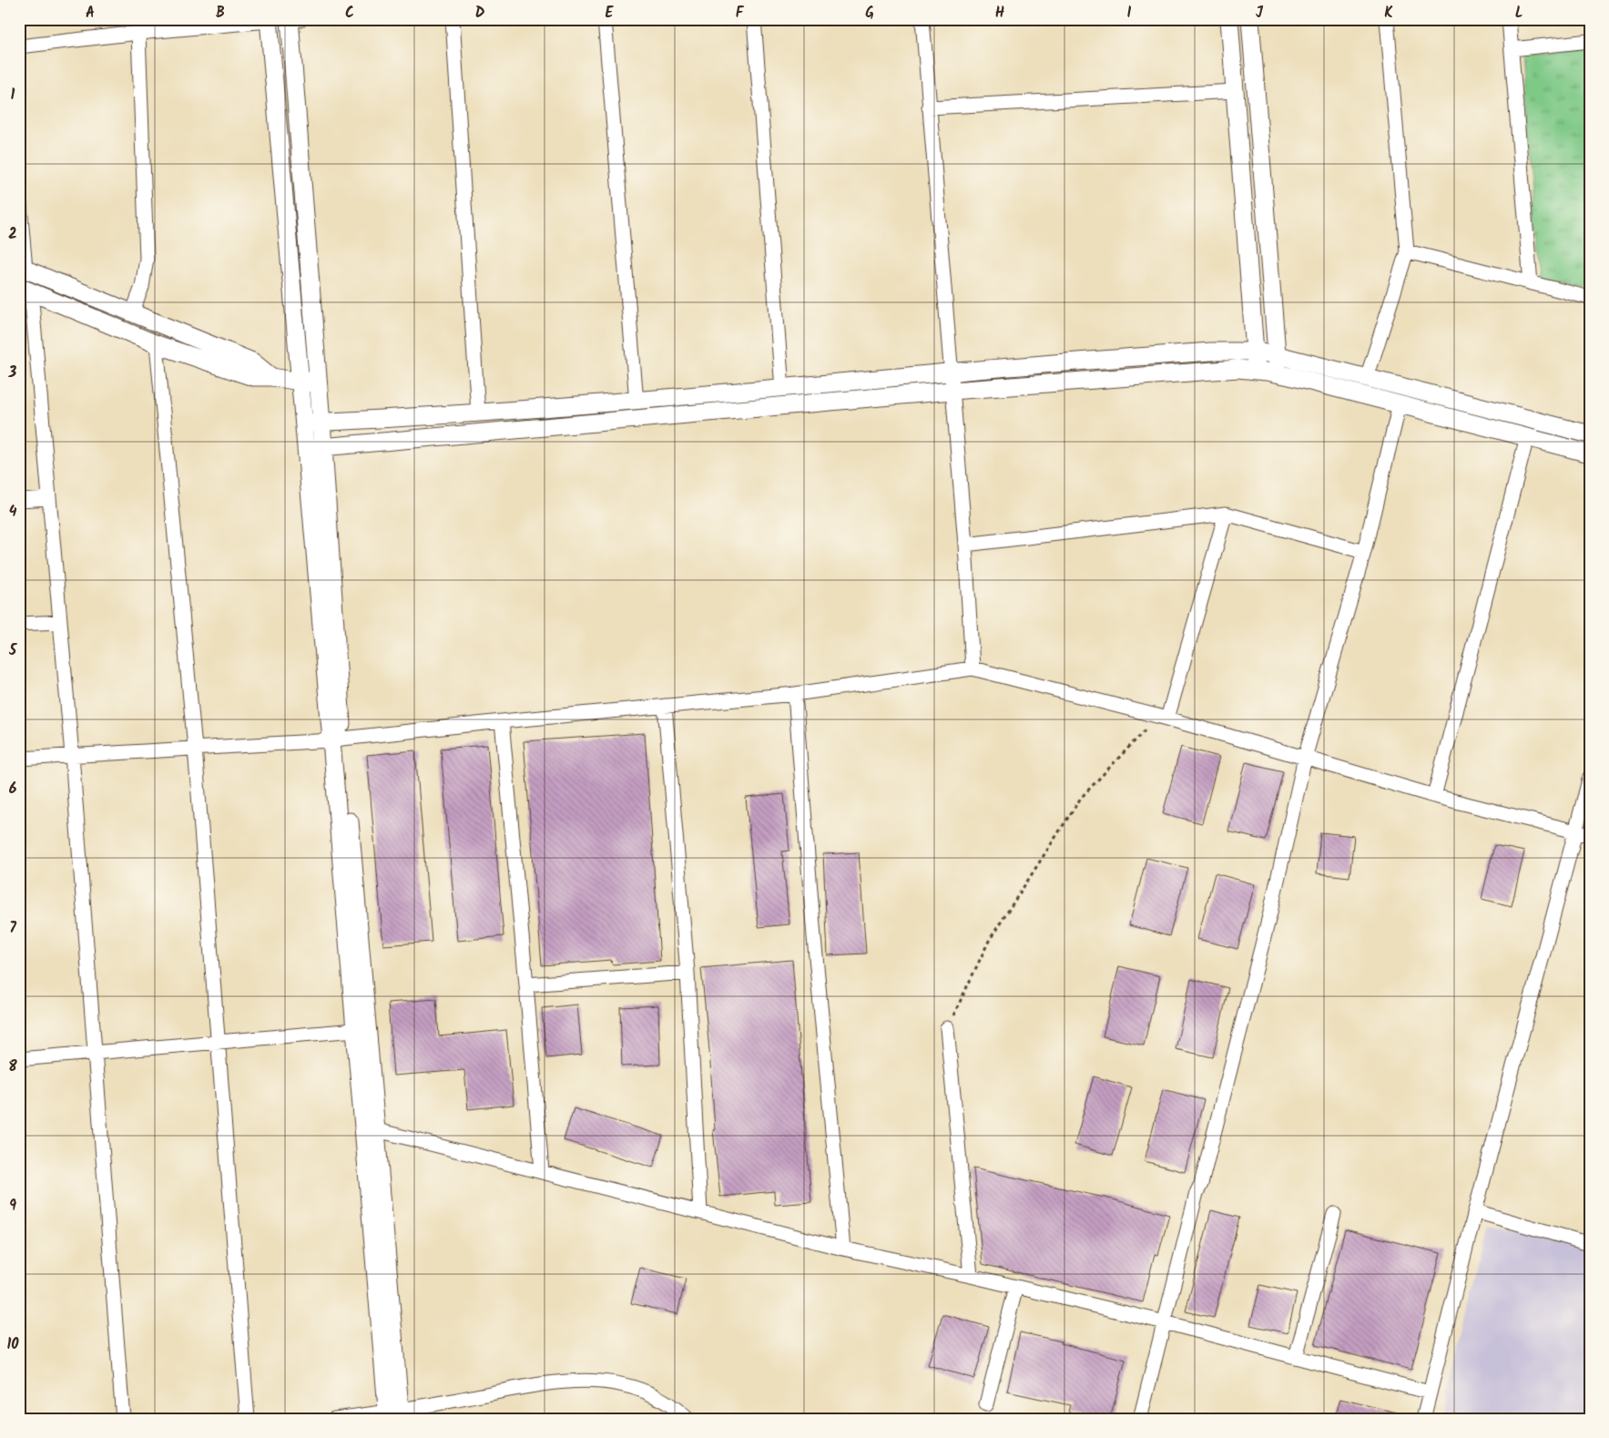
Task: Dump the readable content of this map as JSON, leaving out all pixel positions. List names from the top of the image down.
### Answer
{
  "grid": {
    "columns": [
      "A",
      "B",
      "C",
      "D",
      "E",
      "F",
      "G",
      "H",
      "I",
      "J",
      "K",
      "L"
    ],
    "rows": [
      "1",
      "2",
      "3",
      "4",
      "5",
      "6",
      "7",
      "8",
      "9",
      "10"
    ]
  }
}
